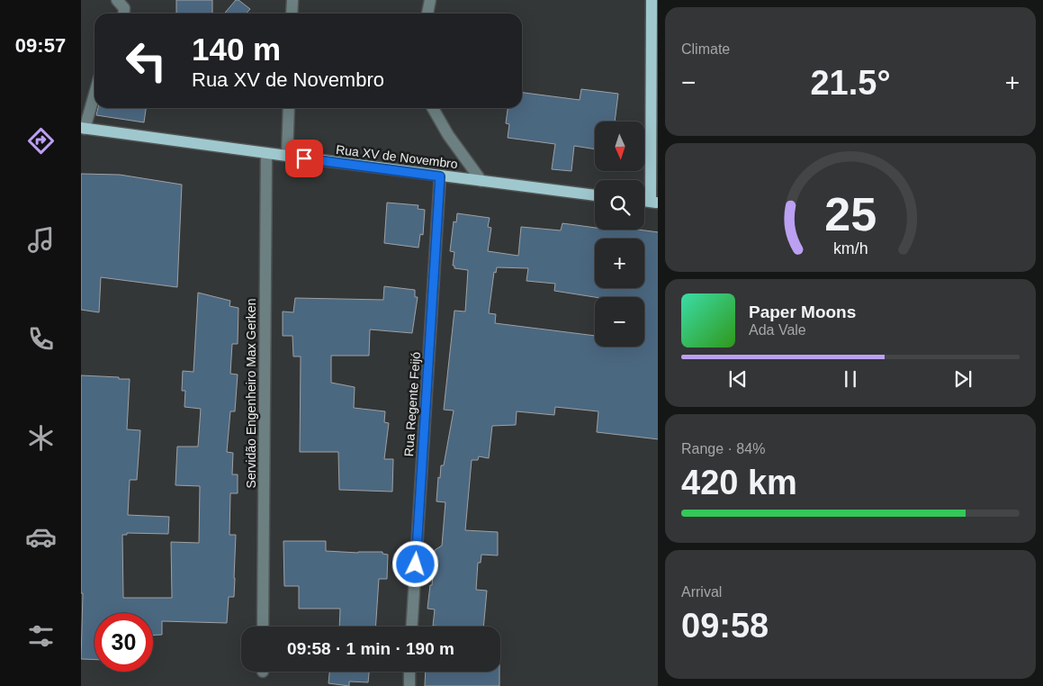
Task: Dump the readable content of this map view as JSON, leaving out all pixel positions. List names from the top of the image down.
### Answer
{
  "streets": {
    "main road": ["Rua XV de Novembro"],
    "street": ["Servidão Engenheiro Max Gerken", "Rua Regente Feijó"]
  },
  "crossings": [
    ["Rua XV de Novembro", "Servidão Engenheiro Max Gerken"],
    ["Rua XV de Novembro", "Rua Regente Feijó"]
  ],
  "north": "bottom",
  "page": {
    "tabs": "09:57",
    "tile": [
      "Climate",
      ["Range · 84%", "420 km"],
      ["Arrival", "09:58"]
    ],
    "turn": ["140 m", "Rua XV de Novembro"],
    "heat": ["−", "21.5°", "+"],
    "map_buttons": ["+", "−"],
    "song": ["Paper Moons", "Ada Vale"],
    "limit": "30",
    "trip": "09:58 · 1 min · 190 m",
    "gauge": ["25", "km/h"]
  }
}
